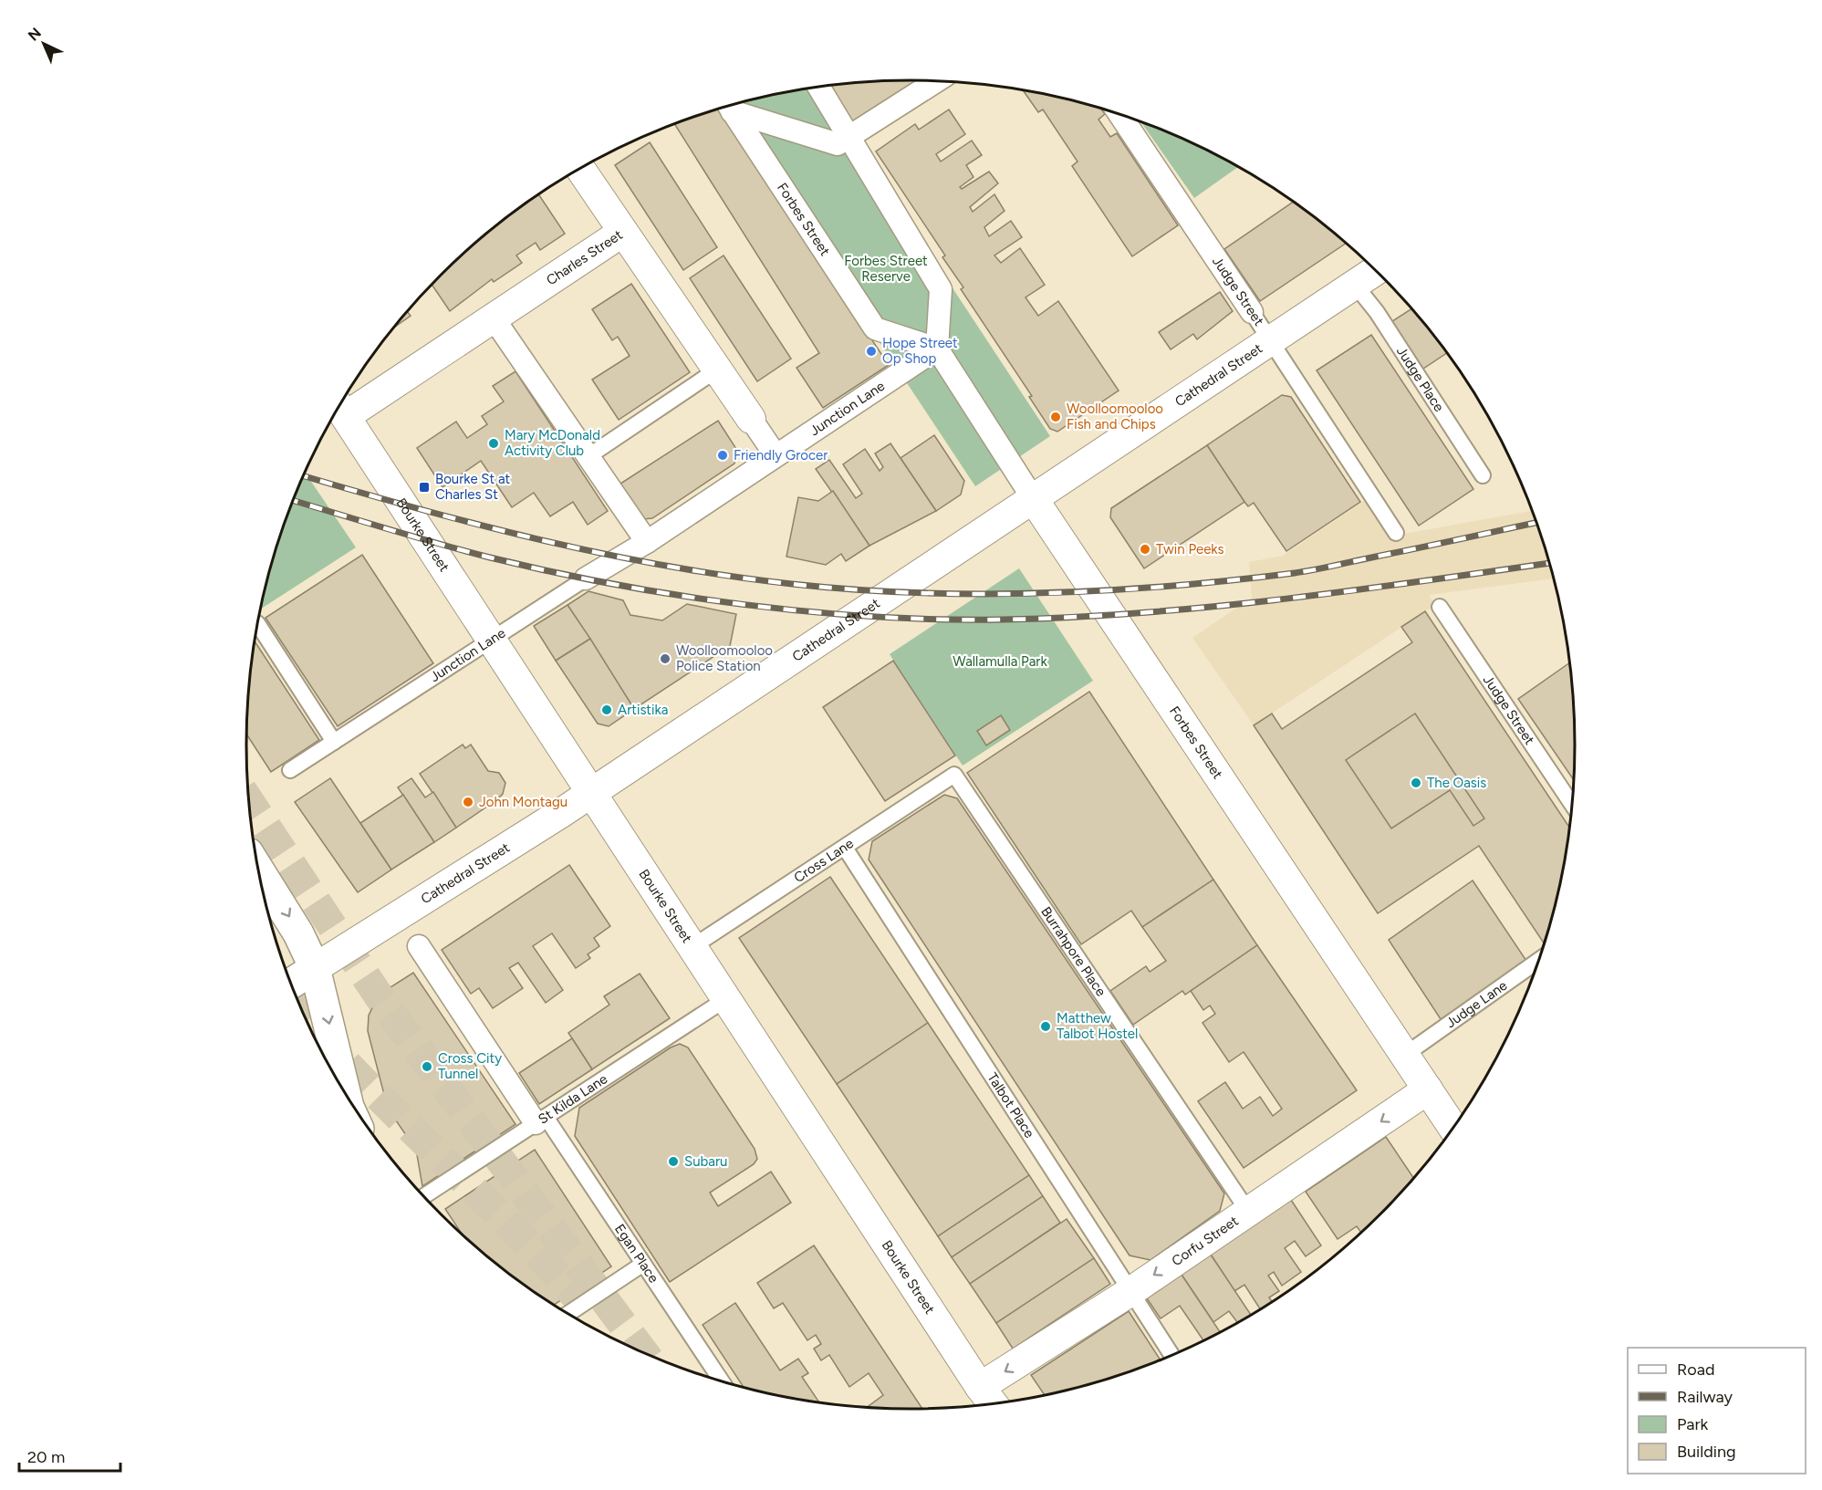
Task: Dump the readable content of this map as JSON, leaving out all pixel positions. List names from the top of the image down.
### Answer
{
  "streets": {
    "main road": ["Cathedral Street"],
    "street": [
      "Forbes Street",
      "Charles Street",
      "Judge Street",
      "Junction Lane",
      "Bourke Street",
      "Corfu Street",
      "Egan Place"
    ],
    "lane": [
      "Judge Place",
      "Cross Lane",
      "Burrahpore Place",
      "Judge Lane",
      "St Kilda Lane",
      "Talbot Place"
    ]
  },
  "crossings": [
    ["Forbes Street", "Cathedral Street"],
    ["Forbes Street", "Junction Lane"],
    ["Forbes Street", "Judge Lane"],
    ["Forbes Street", "Corfu Street"],
    ["Charles Street", "Junction Lane"],
    ["Charles Street", "Bourke Street"],
    ["Judge Street", "Cathedral Street"],
    ["Cathedral Street", "Judge Place"],
    ["Cathedral Street", "Bourke Street"],
    ["Junction Lane", "Bourke Street"],
    ["Bourke Street", "Cross Lane"],
    ["Bourke Street", "St Kilda Lane"],
    ["Bourke Street", "Corfu Street"],
    ["Cross Lane", "Burrahpore Place"],
    ["Cross Lane", "Talbot Place"],
    ["Burrahpore Place", "Corfu Street"],
    ["St Kilda Lane", "Egan Place"],
    ["Talbot Place", "Corfu Street"]
  ],
  "one_way": ["Corfu Street"],
  "parks": ["Forbes Street Reserve", "Wallamulla Park"],
  "places": {
    "other": [
      "Hope Street Op Shop",
      "Woolloomooloo Fish and Chips",
      "Mary McDonald Activity Club",
      "Friendly Grocer",
      "Twin Peeks",
      "Woolloomooloo Police Station",
      "Artistika",
      "The Oasis",
      "John Montagu",
      "Matthew Talbot Hostel",
      "Cross City Tunnel",
      "Subaru"
    ],
    "transit": ["Bourke St at Charles St"]
  },
  "legend": [
    "Road",
    "Railway",
    "Park",
    "Building"
  ],
  "scale_bar": "20 m",
  "north": "top left"
}
